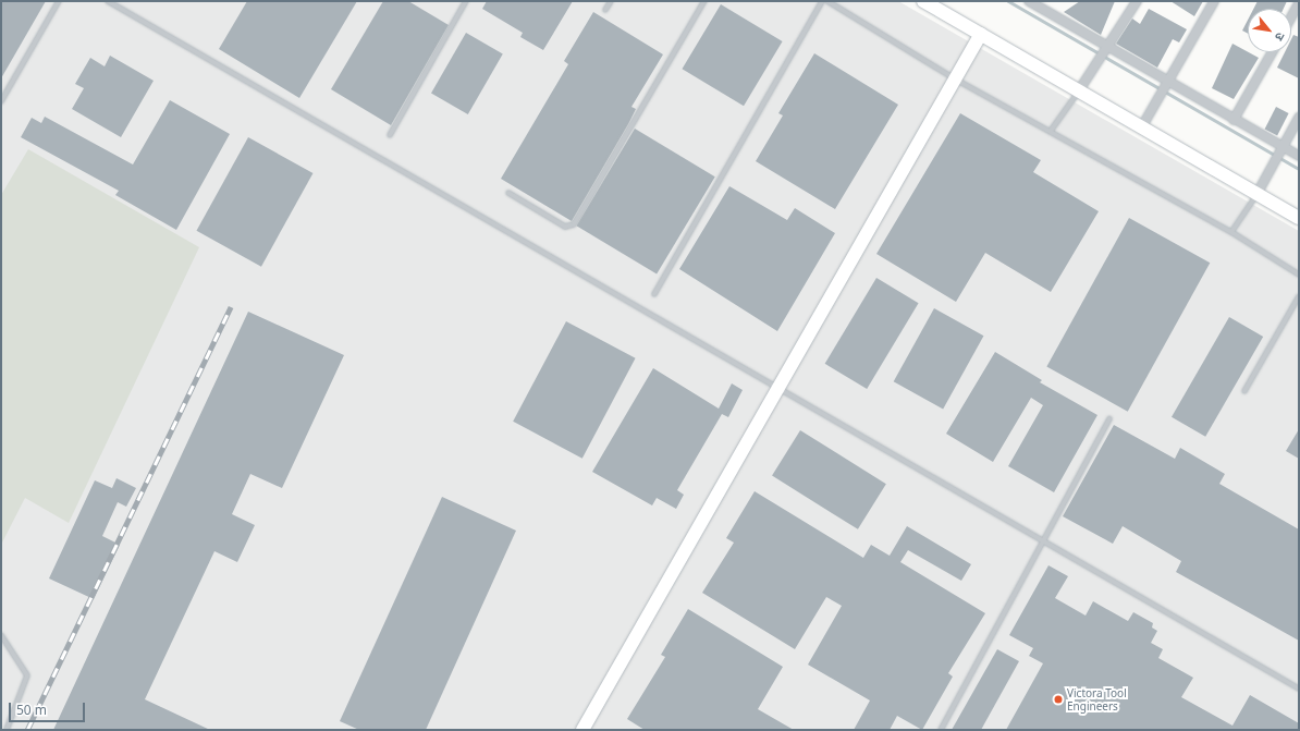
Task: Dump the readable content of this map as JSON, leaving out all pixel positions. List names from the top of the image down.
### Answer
{
  "places": ["Victora Tool Engineers"],
  "scale_bar": "50 m",
  "north": "bottom right"
}
